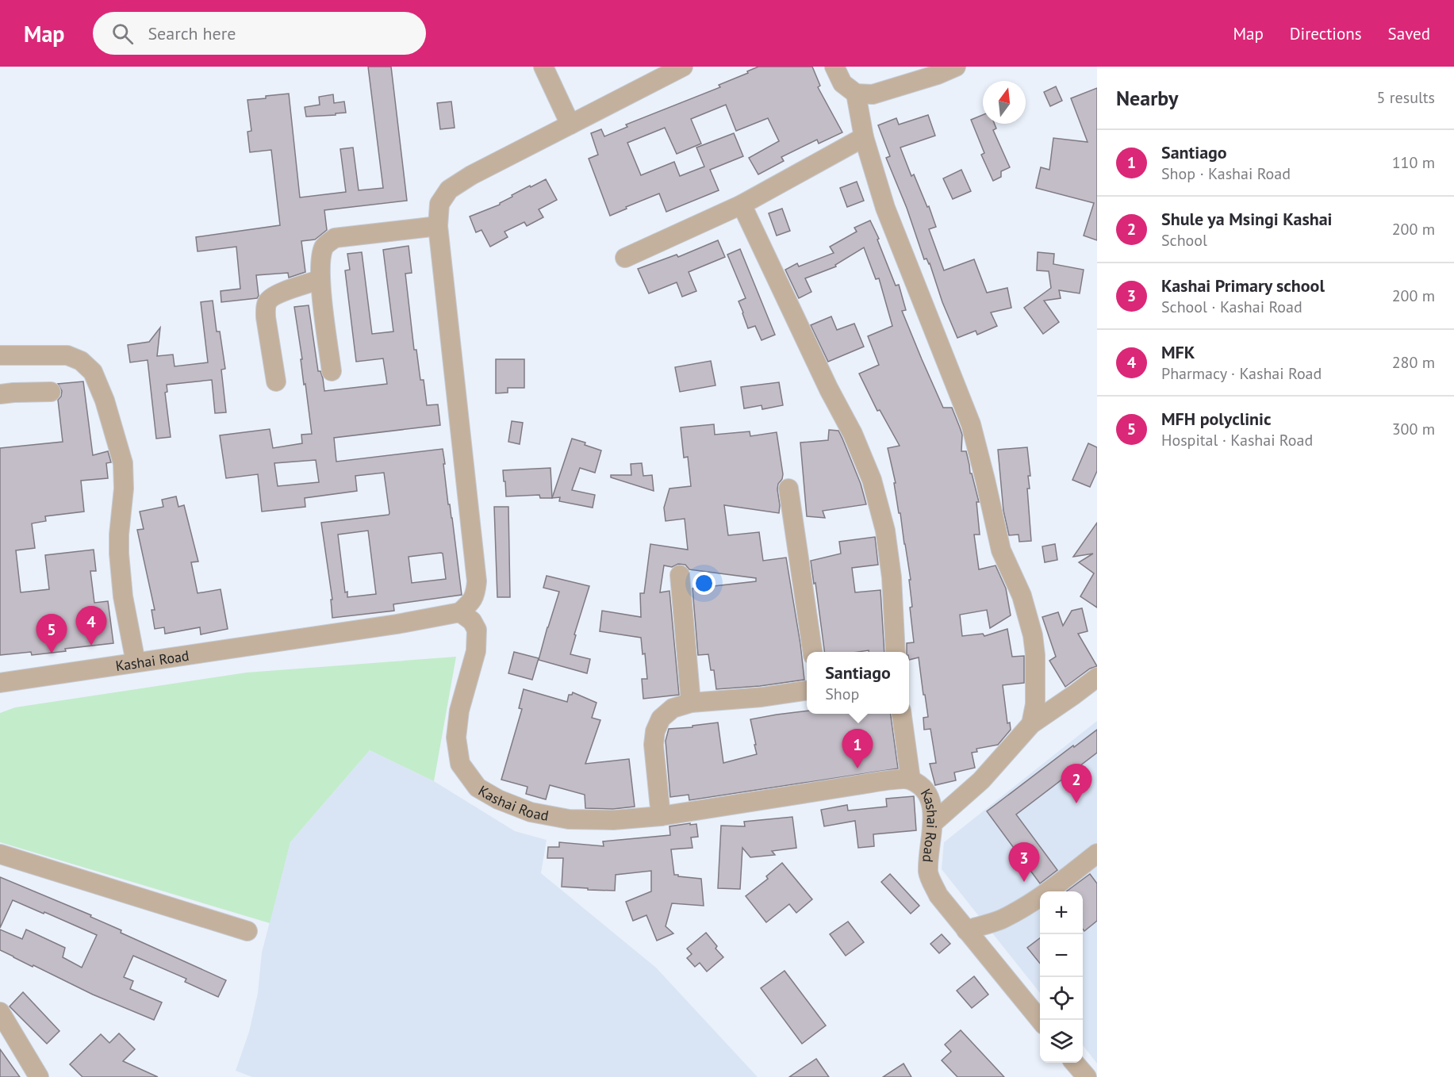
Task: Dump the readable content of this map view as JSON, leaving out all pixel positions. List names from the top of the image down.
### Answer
{
  "streets": {
    "street": ["Kashai Road"]
  },
  "north": "top",
  "page": {
    "header": "Map",
    "search": "Search here",
    "nav": ["Map", "Directions", "Saved"],
    "heading": ["Nearby", "5 results"],
    "list": [
      {
        "mark": "1",
        "name": "Santiago",
        "note": "Shop · Kashai Road",
        "value": "110 m"
      },
      {
        "mark": "2",
        "name": "Shule ya Msingi Kashai",
        "note": "School",
        "value": "200 m"
      },
      {
        "mark": "3",
        "name": "Kashai Primary school",
        "note": "School · Kashai Road",
        "value": "200 m"
      },
      {
        "mark": "4",
        "name": "MFK",
        "note": "Pharmacy · Kashai Road",
        "value": "280 m"
      },
      {
        "mark": "5",
        "name": "MFH polyclinic",
        "note": "Hospital · Kashai Road",
        "value": "300 m"
      }
    ],
    "pins": [
      "4",
      "5",
      "1",
      "2",
      "3"
    ],
    "popup": ["Santiago", "Shop"],
    "map_buttons": ["+", "−"]
  }
}
